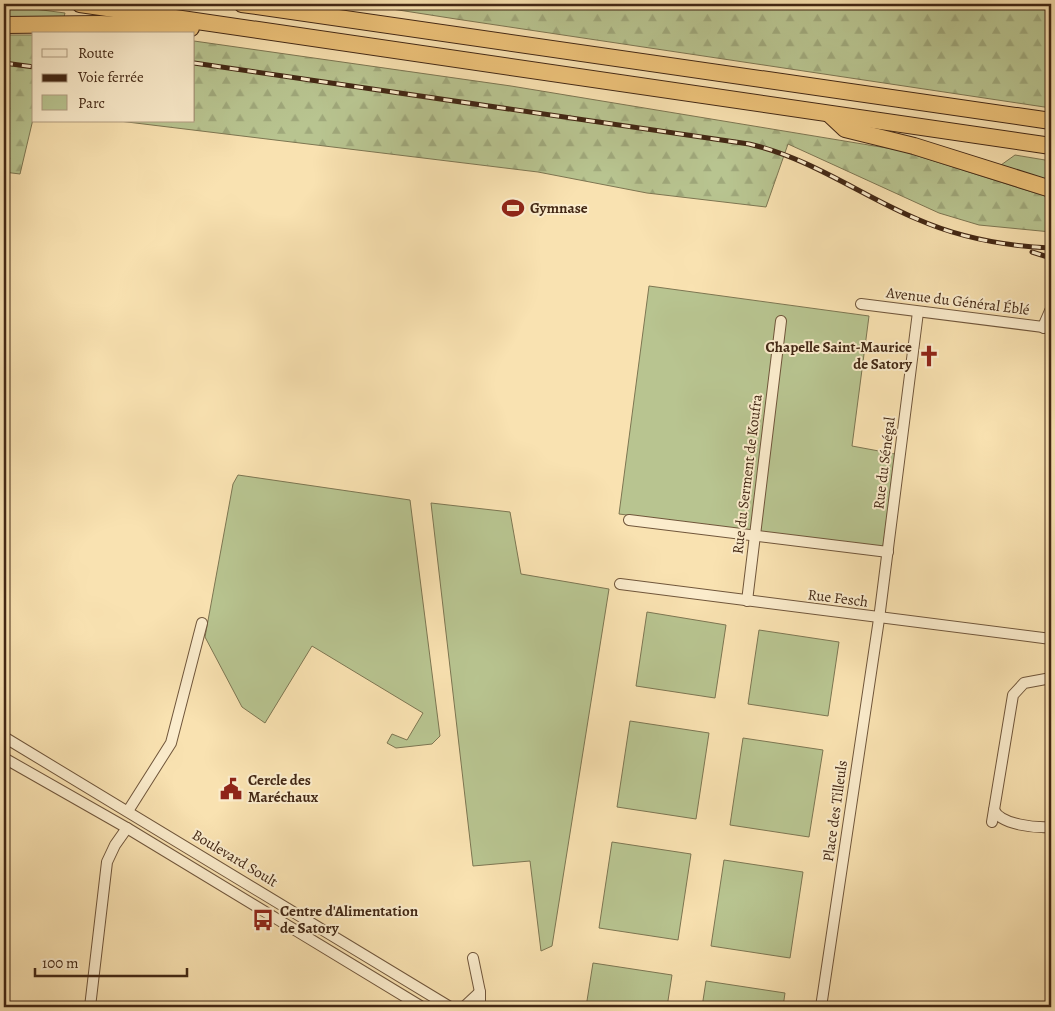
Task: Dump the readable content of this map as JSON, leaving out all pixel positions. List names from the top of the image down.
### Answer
{
  "streets": {
    "street": [
      "Avenue du Général Éblé",
      "Rue du Sénégal",
      "Rue du Serment de Koufra",
      "Rue Fesch",
      "Place des Tilleuls",
      "Boulevard Soult"
    ]
  },
  "crossings": [
    ["Avenue du Général Éblé", "Rue du Sénégal"],
    ["Rue du Sénégal", "Rue Fesch"],
    ["Rue du Sénégal", "Place des Tilleuls"],
    ["Rue du Serment de Koufra", "Rue Fesch"],
    ["Rue Fesch", "Place des Tilleuls"]
  ],
  "places": {
    "sports": ["Gymnase"],
    "church": ["Chapelle Saint-Maurice de Satory"],
    "public building": ["Cercle des Maréchaux"],
    "bus stop": ["Centre d'Alimentation de Satory"]
  },
  "legend": ["Route", "Voie ferrée", "Parc"],
  "scale_bar": "100 m"
}
